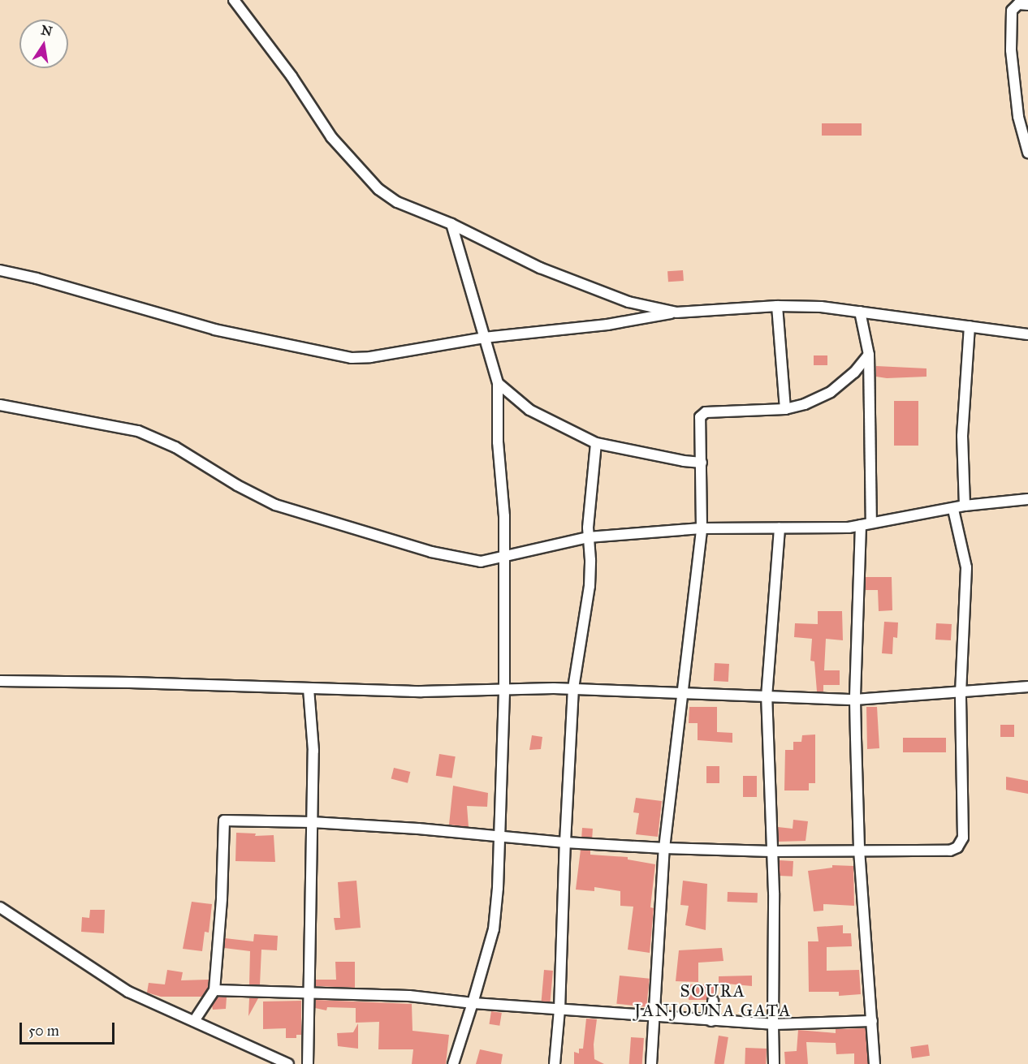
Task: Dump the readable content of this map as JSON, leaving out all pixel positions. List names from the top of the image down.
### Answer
{
  "districts": ["SOURA JANJOUNA GATA"],
  "scale_bar": "50 m",
  "north": "top"
}
